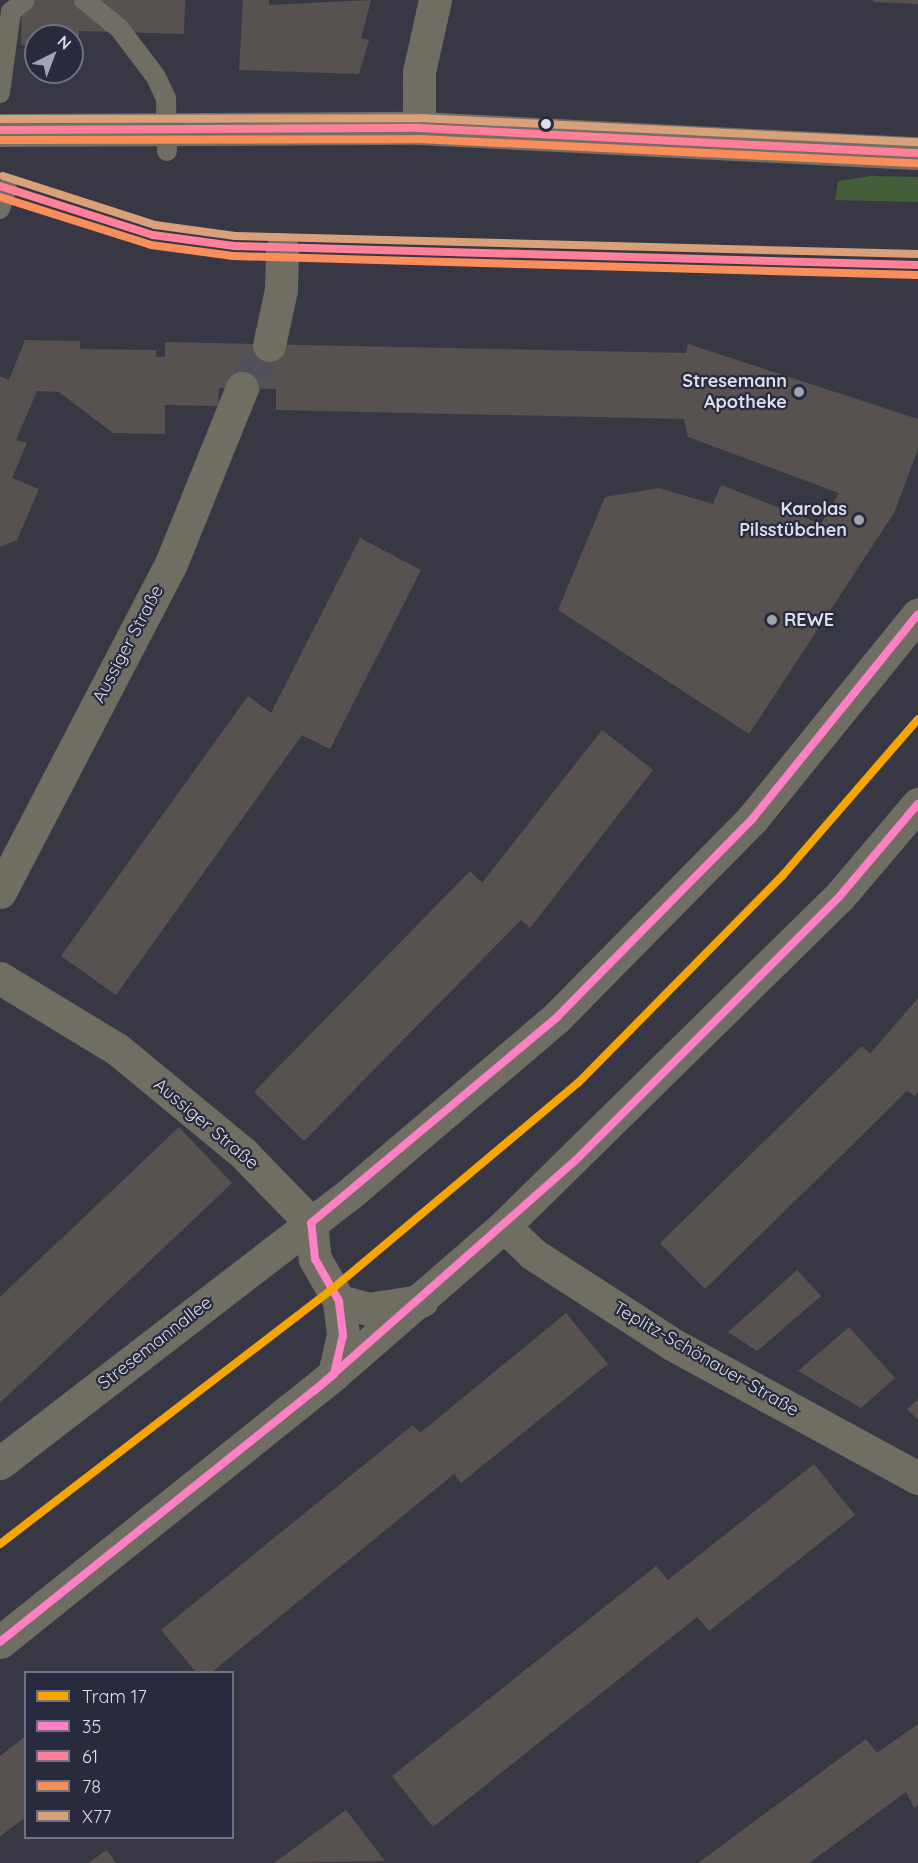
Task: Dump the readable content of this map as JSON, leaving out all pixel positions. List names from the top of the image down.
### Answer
{
  "streets": {
    "street": ["Aussiger Straße", "Stresemannallee", "Teplitz-Schönauer-Straße"]
  },
  "crossings": [
    ["Aussiger Straße", "Stresemannallee"]
  ],
  "places": ["Stresemann Apotheke", "Karolas Pilsstübchen", "REWE"],
  "lines": [
    "transit line X77",
    "transit line 61",
    "transit line 78",
    "transit line 35",
    "tram line 17"
  ],
  "legend": [
    "Tram 17",
    "35",
    "61",
    "78",
    "X77"
  ],
  "north": "top right"
}
